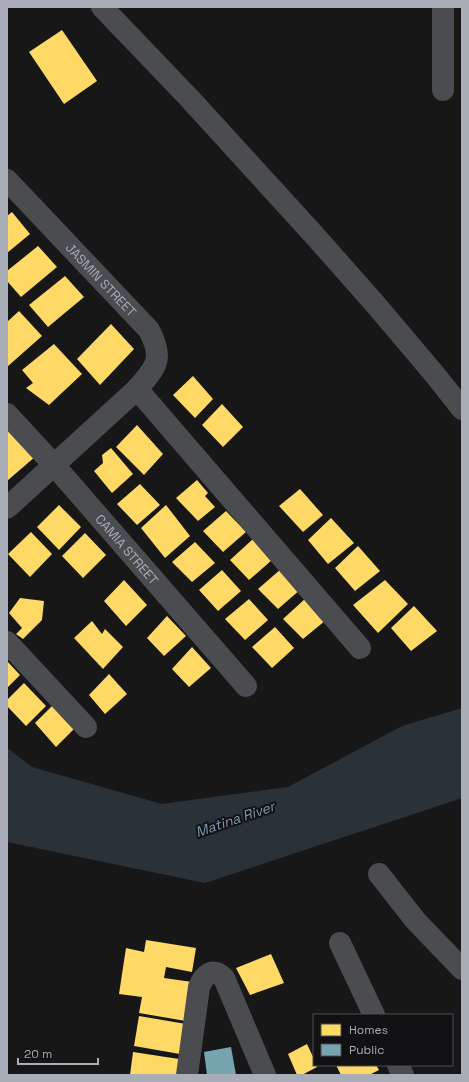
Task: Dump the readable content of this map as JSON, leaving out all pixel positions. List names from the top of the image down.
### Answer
{
  "streets": {
    "street": ["JASMIN STREET", "CAMIA STREET"]
  },
  "crossings": [
    ["JASMIN STREET", "CAMIA STREET"]
  ],
  "water": ["Matina River"],
  "legend": ["Homes", "Public"],
  "scale_bar": "20 m"
}
